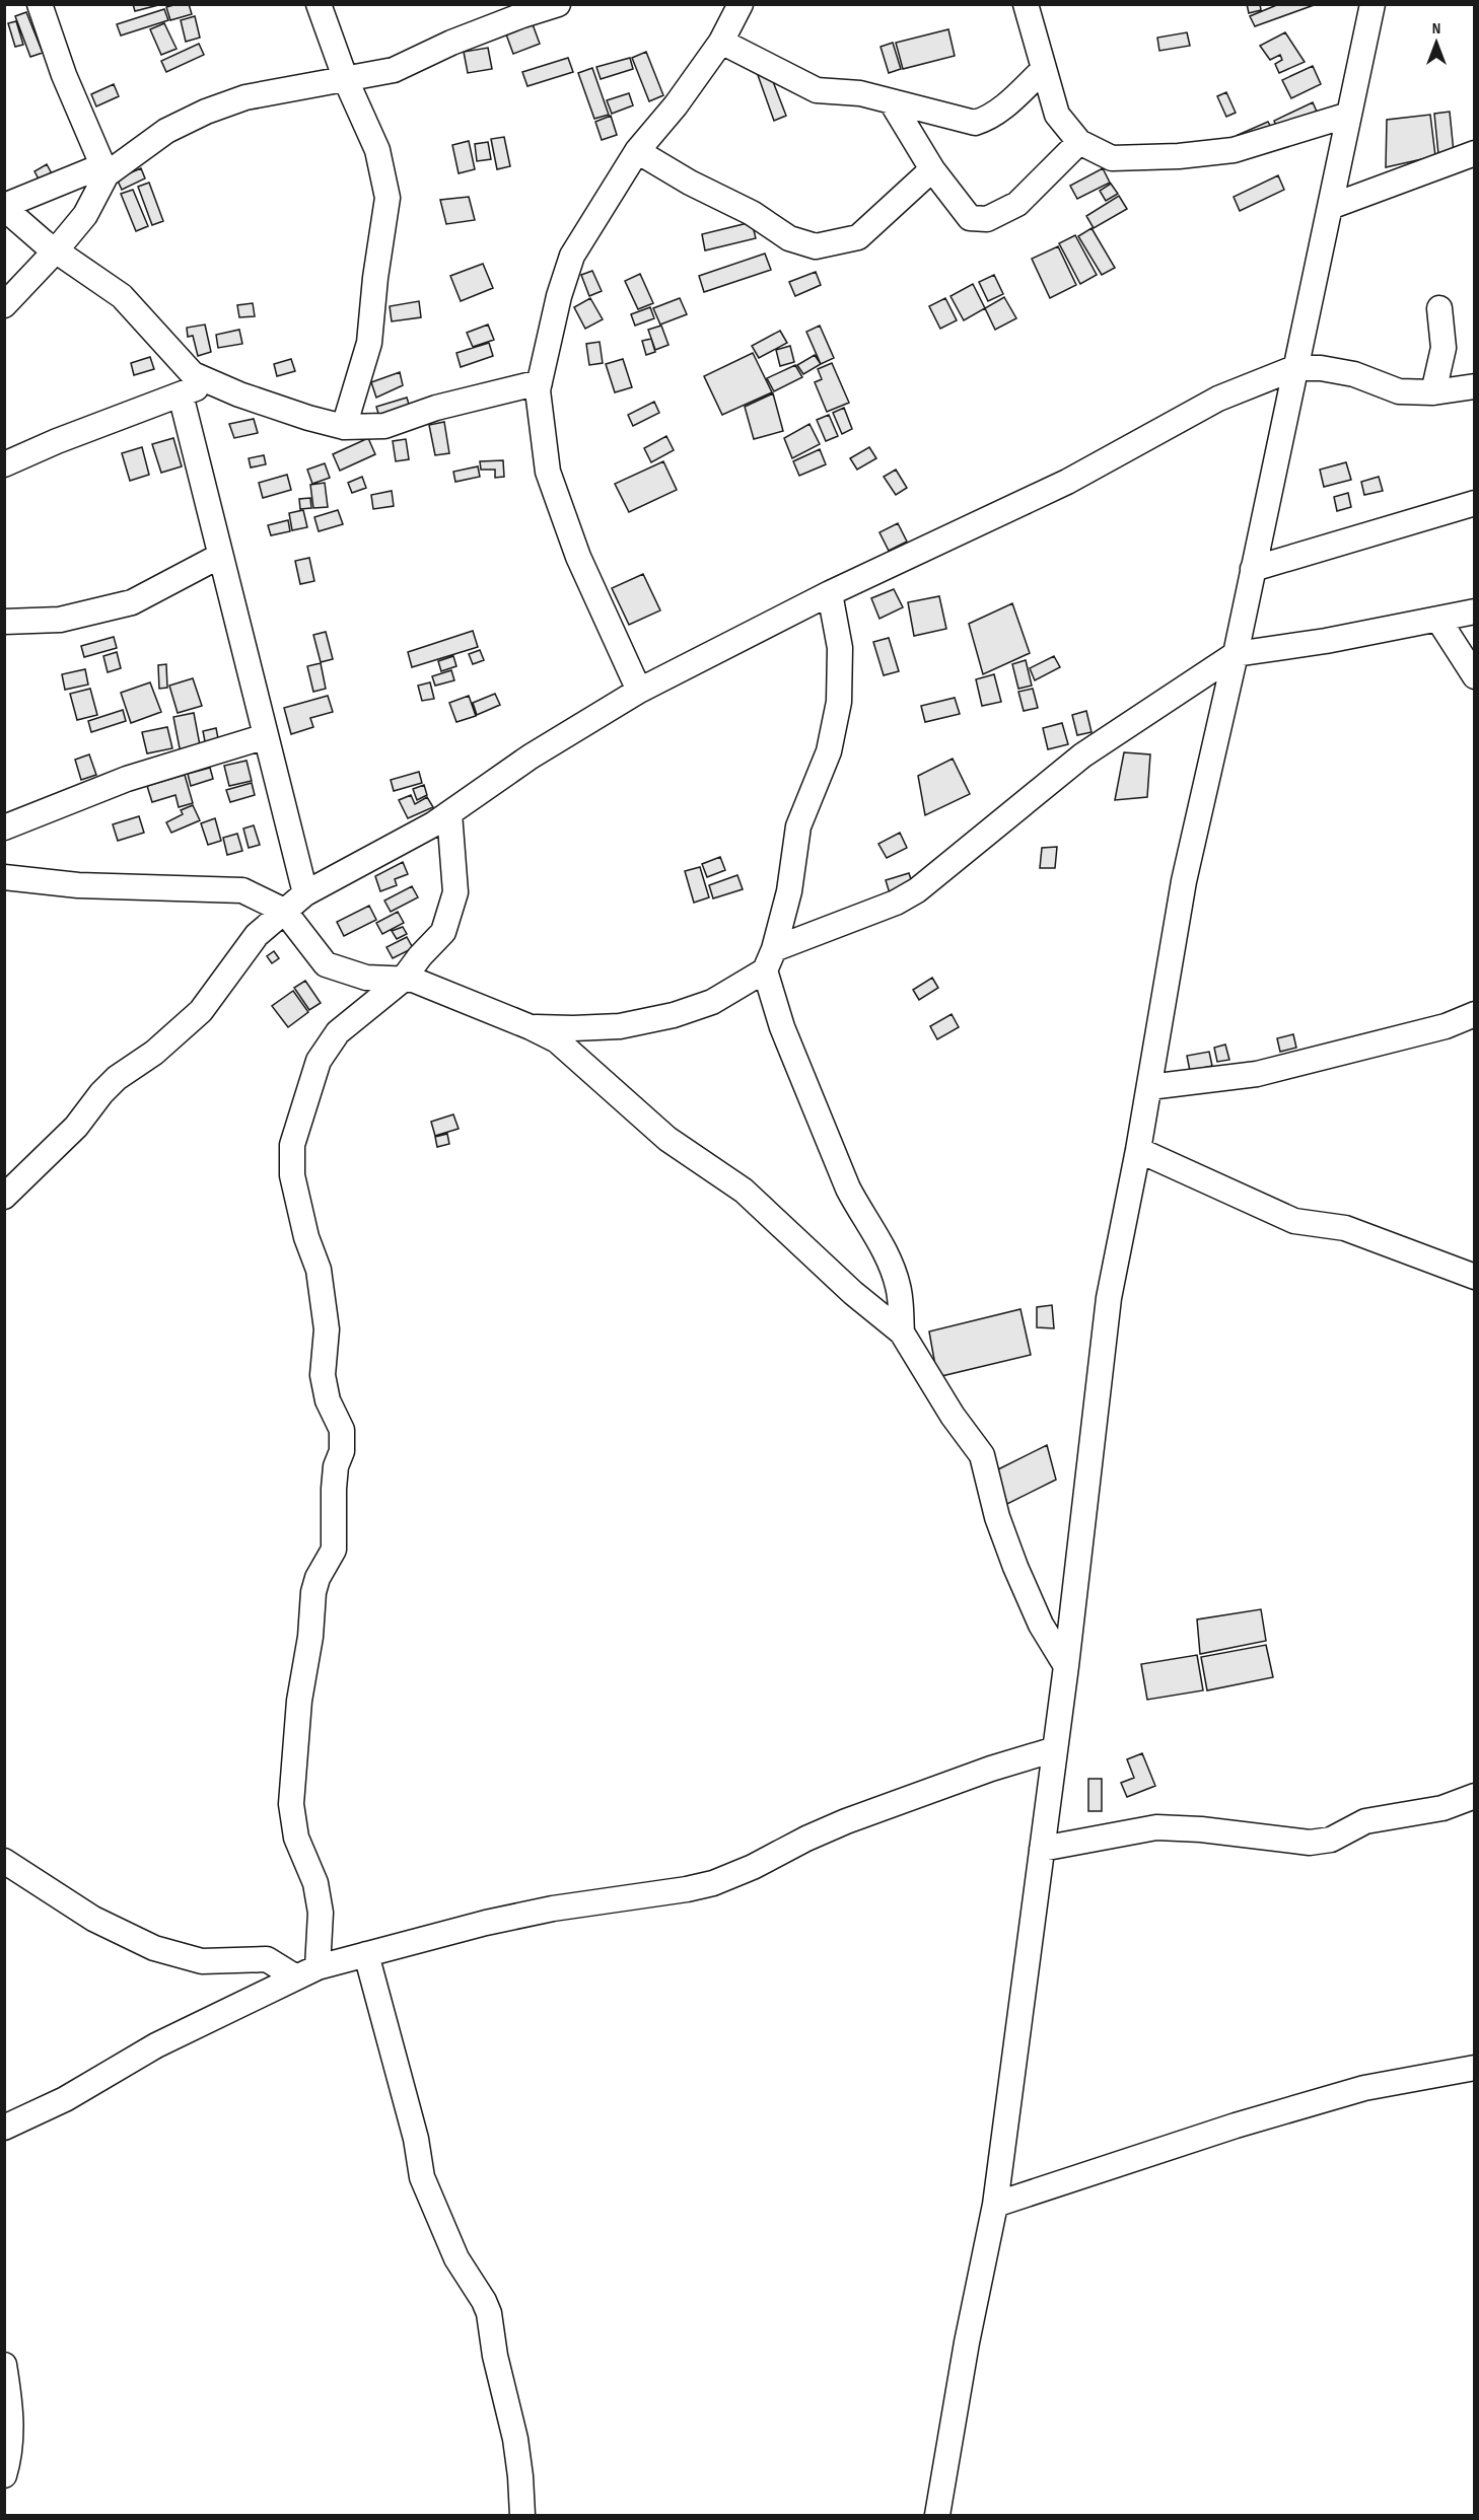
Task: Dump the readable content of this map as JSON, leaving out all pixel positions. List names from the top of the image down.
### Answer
{
  "north": "top"
}
